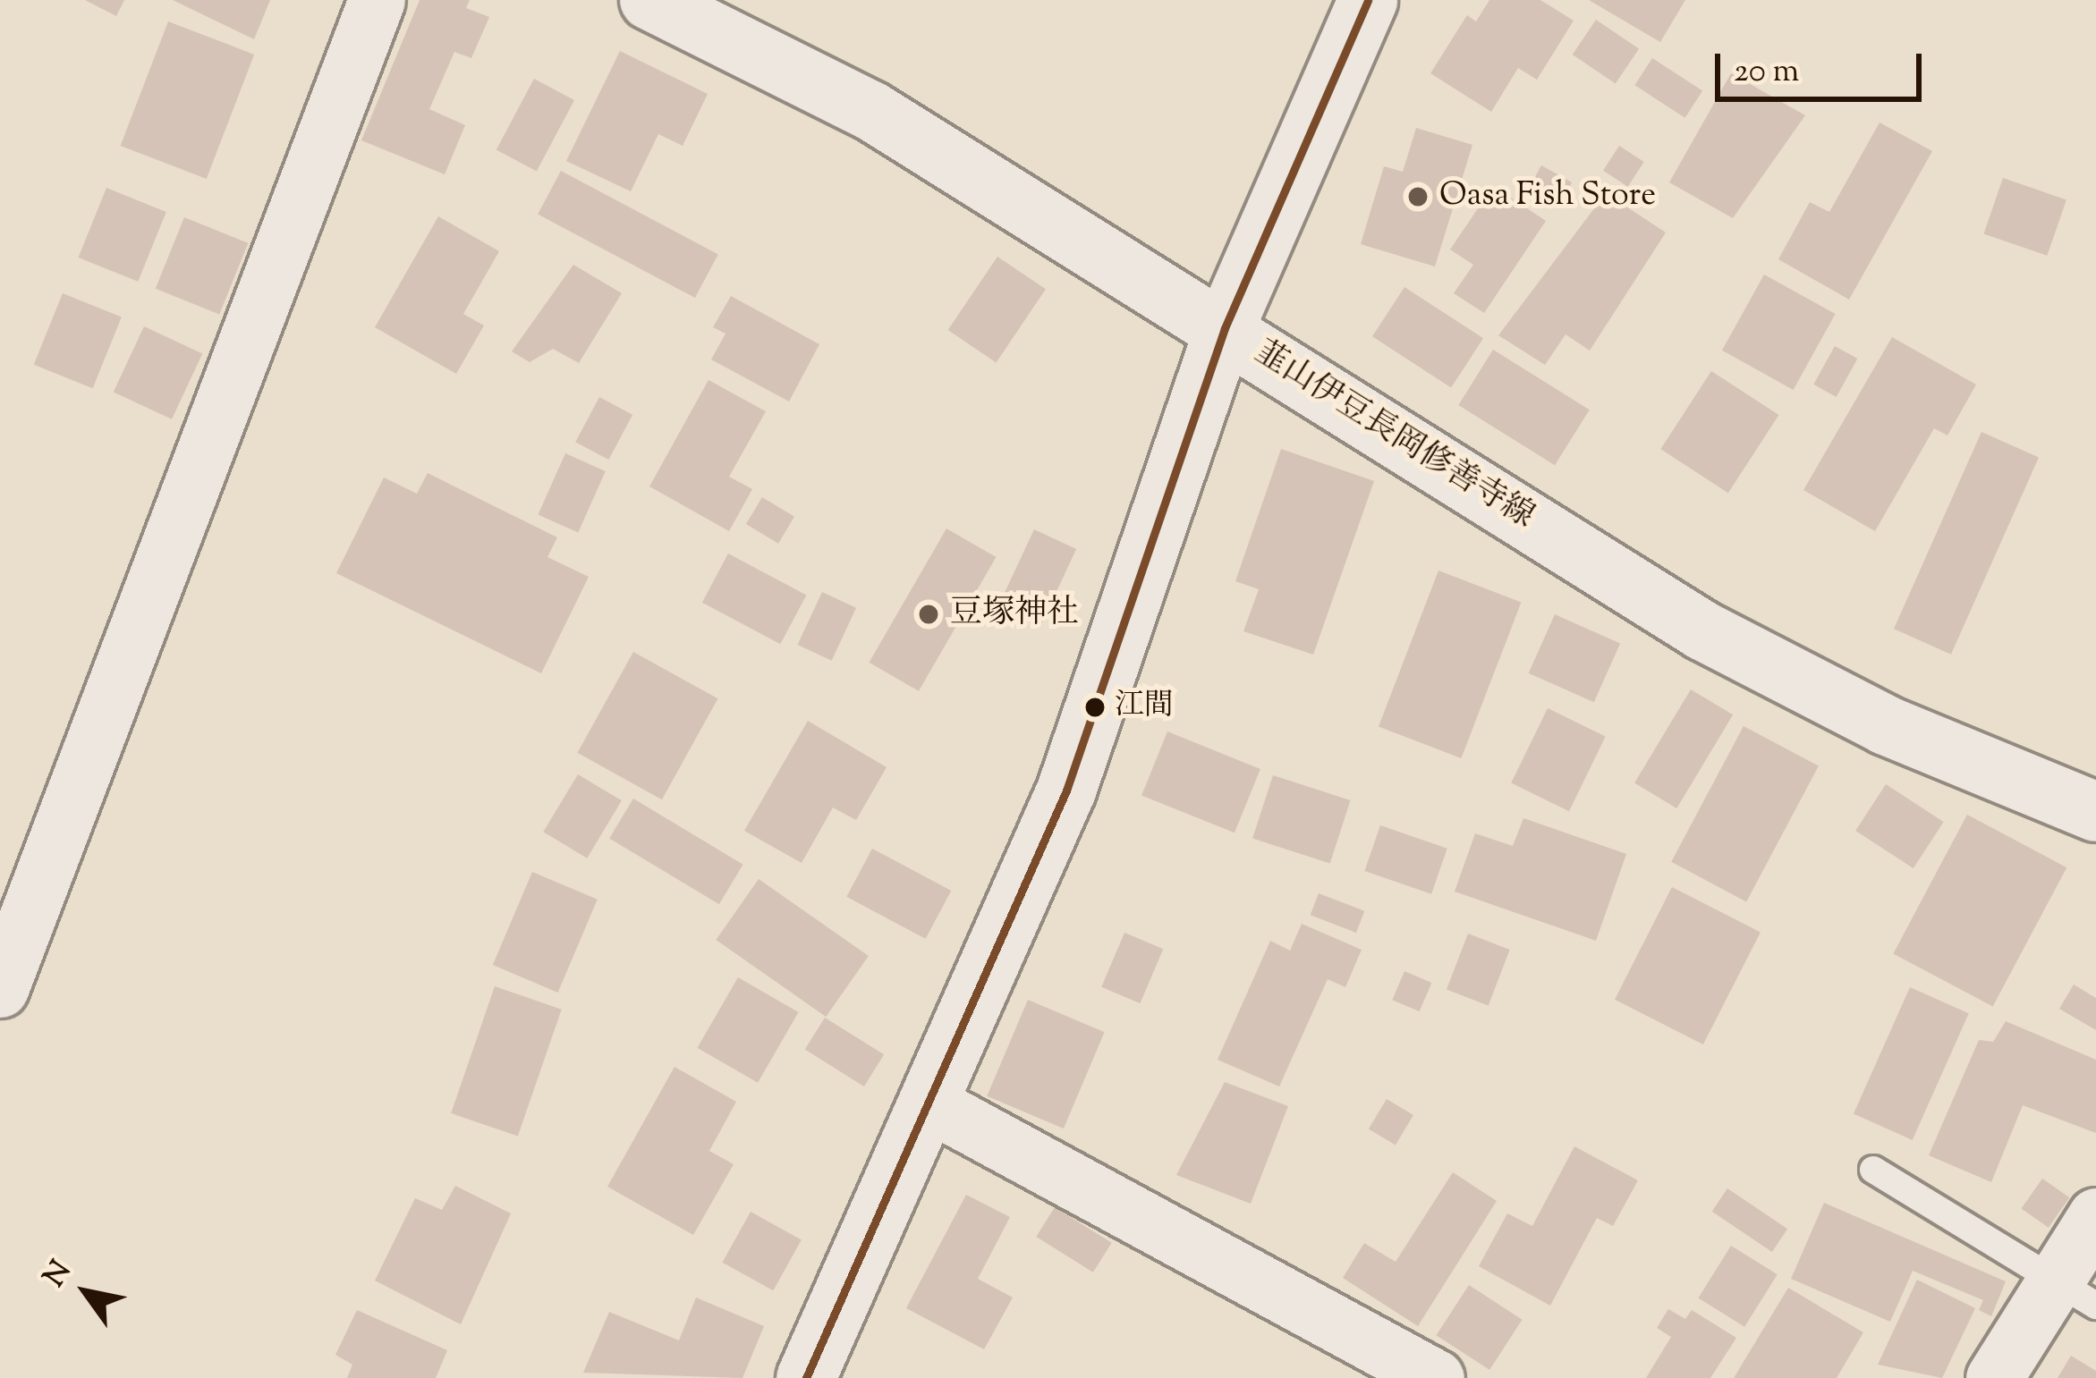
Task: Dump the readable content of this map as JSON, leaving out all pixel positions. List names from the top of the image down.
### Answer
{
  "streets": {
    "main road": ["韮山伊豆長岡修善寺線"]
  },
  "places": ["Oasa Fish Store", "豆塚神社", "江間"],
  "scale_bar": "20 m",
  "north": "top left"
}
